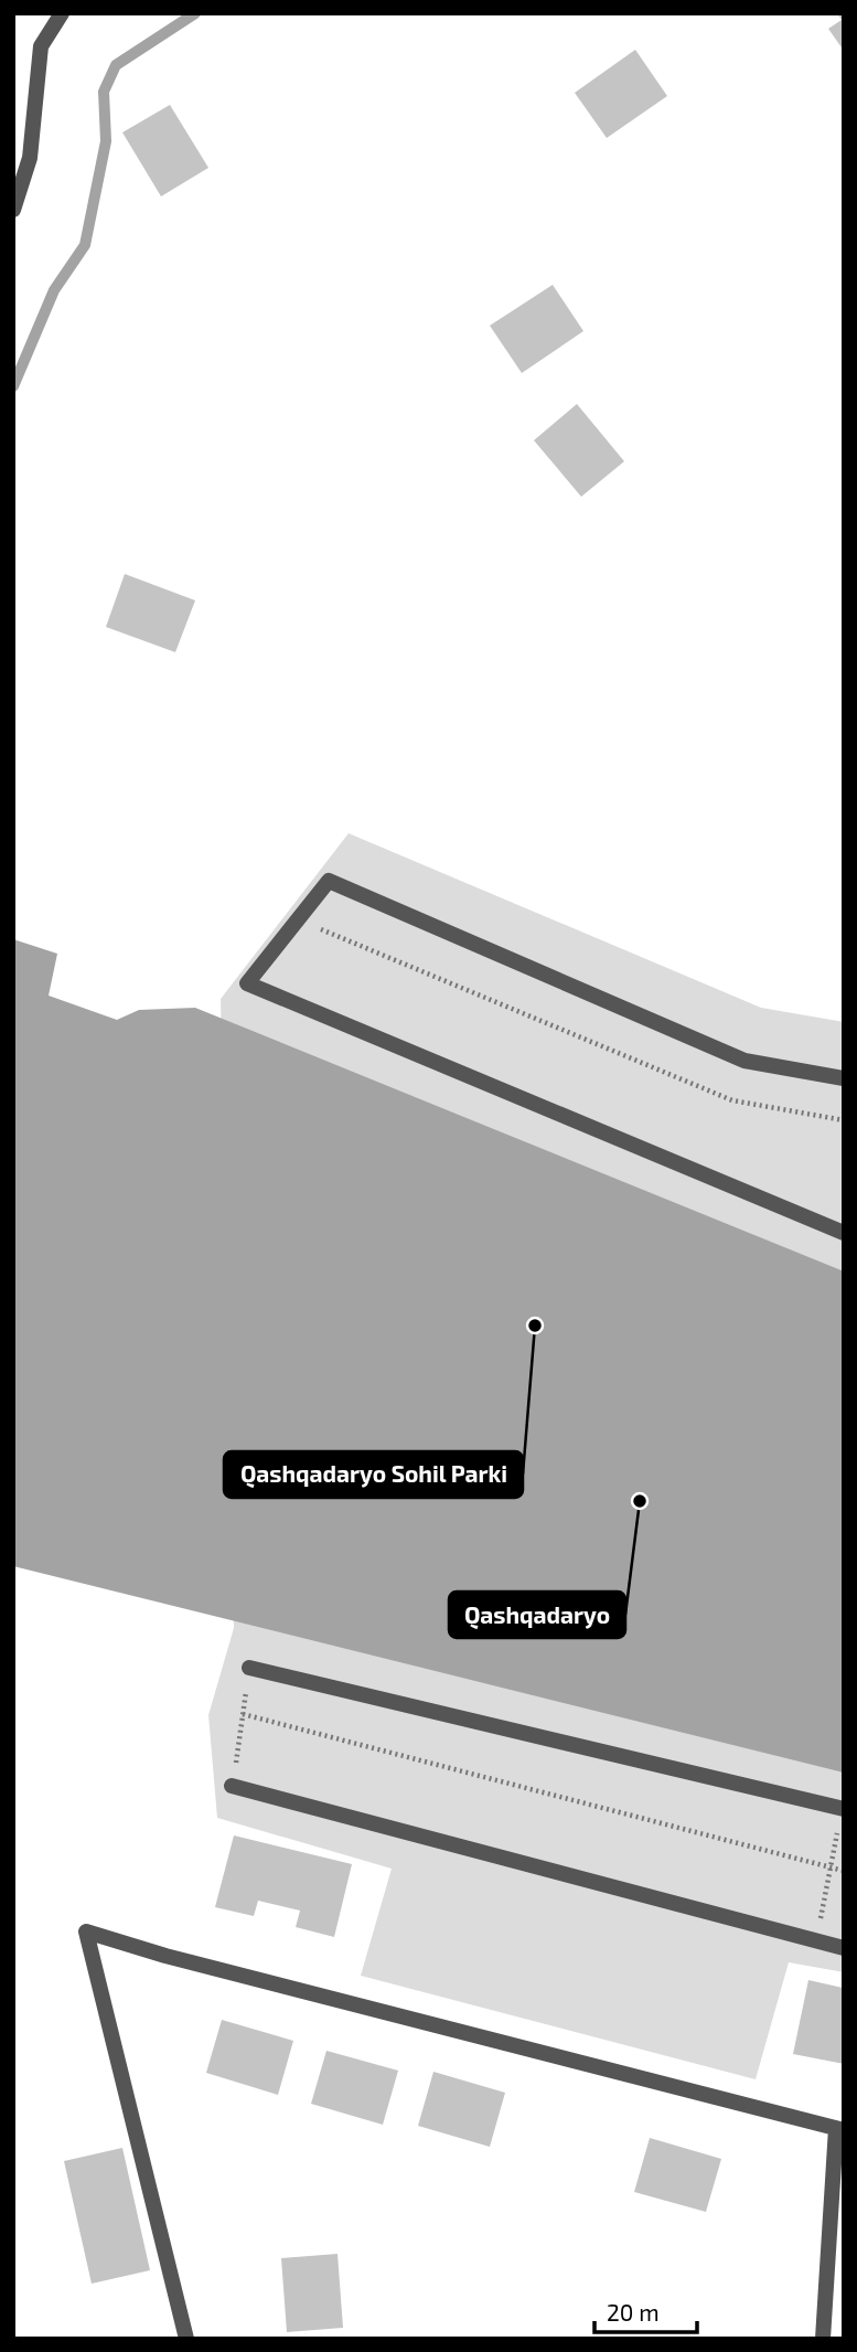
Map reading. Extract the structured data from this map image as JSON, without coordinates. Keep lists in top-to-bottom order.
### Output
{
  "places": ["Qashqadaryo Sohil Parki", "Qashqadaryo"],
  "scale_bar": "20 m"
}
